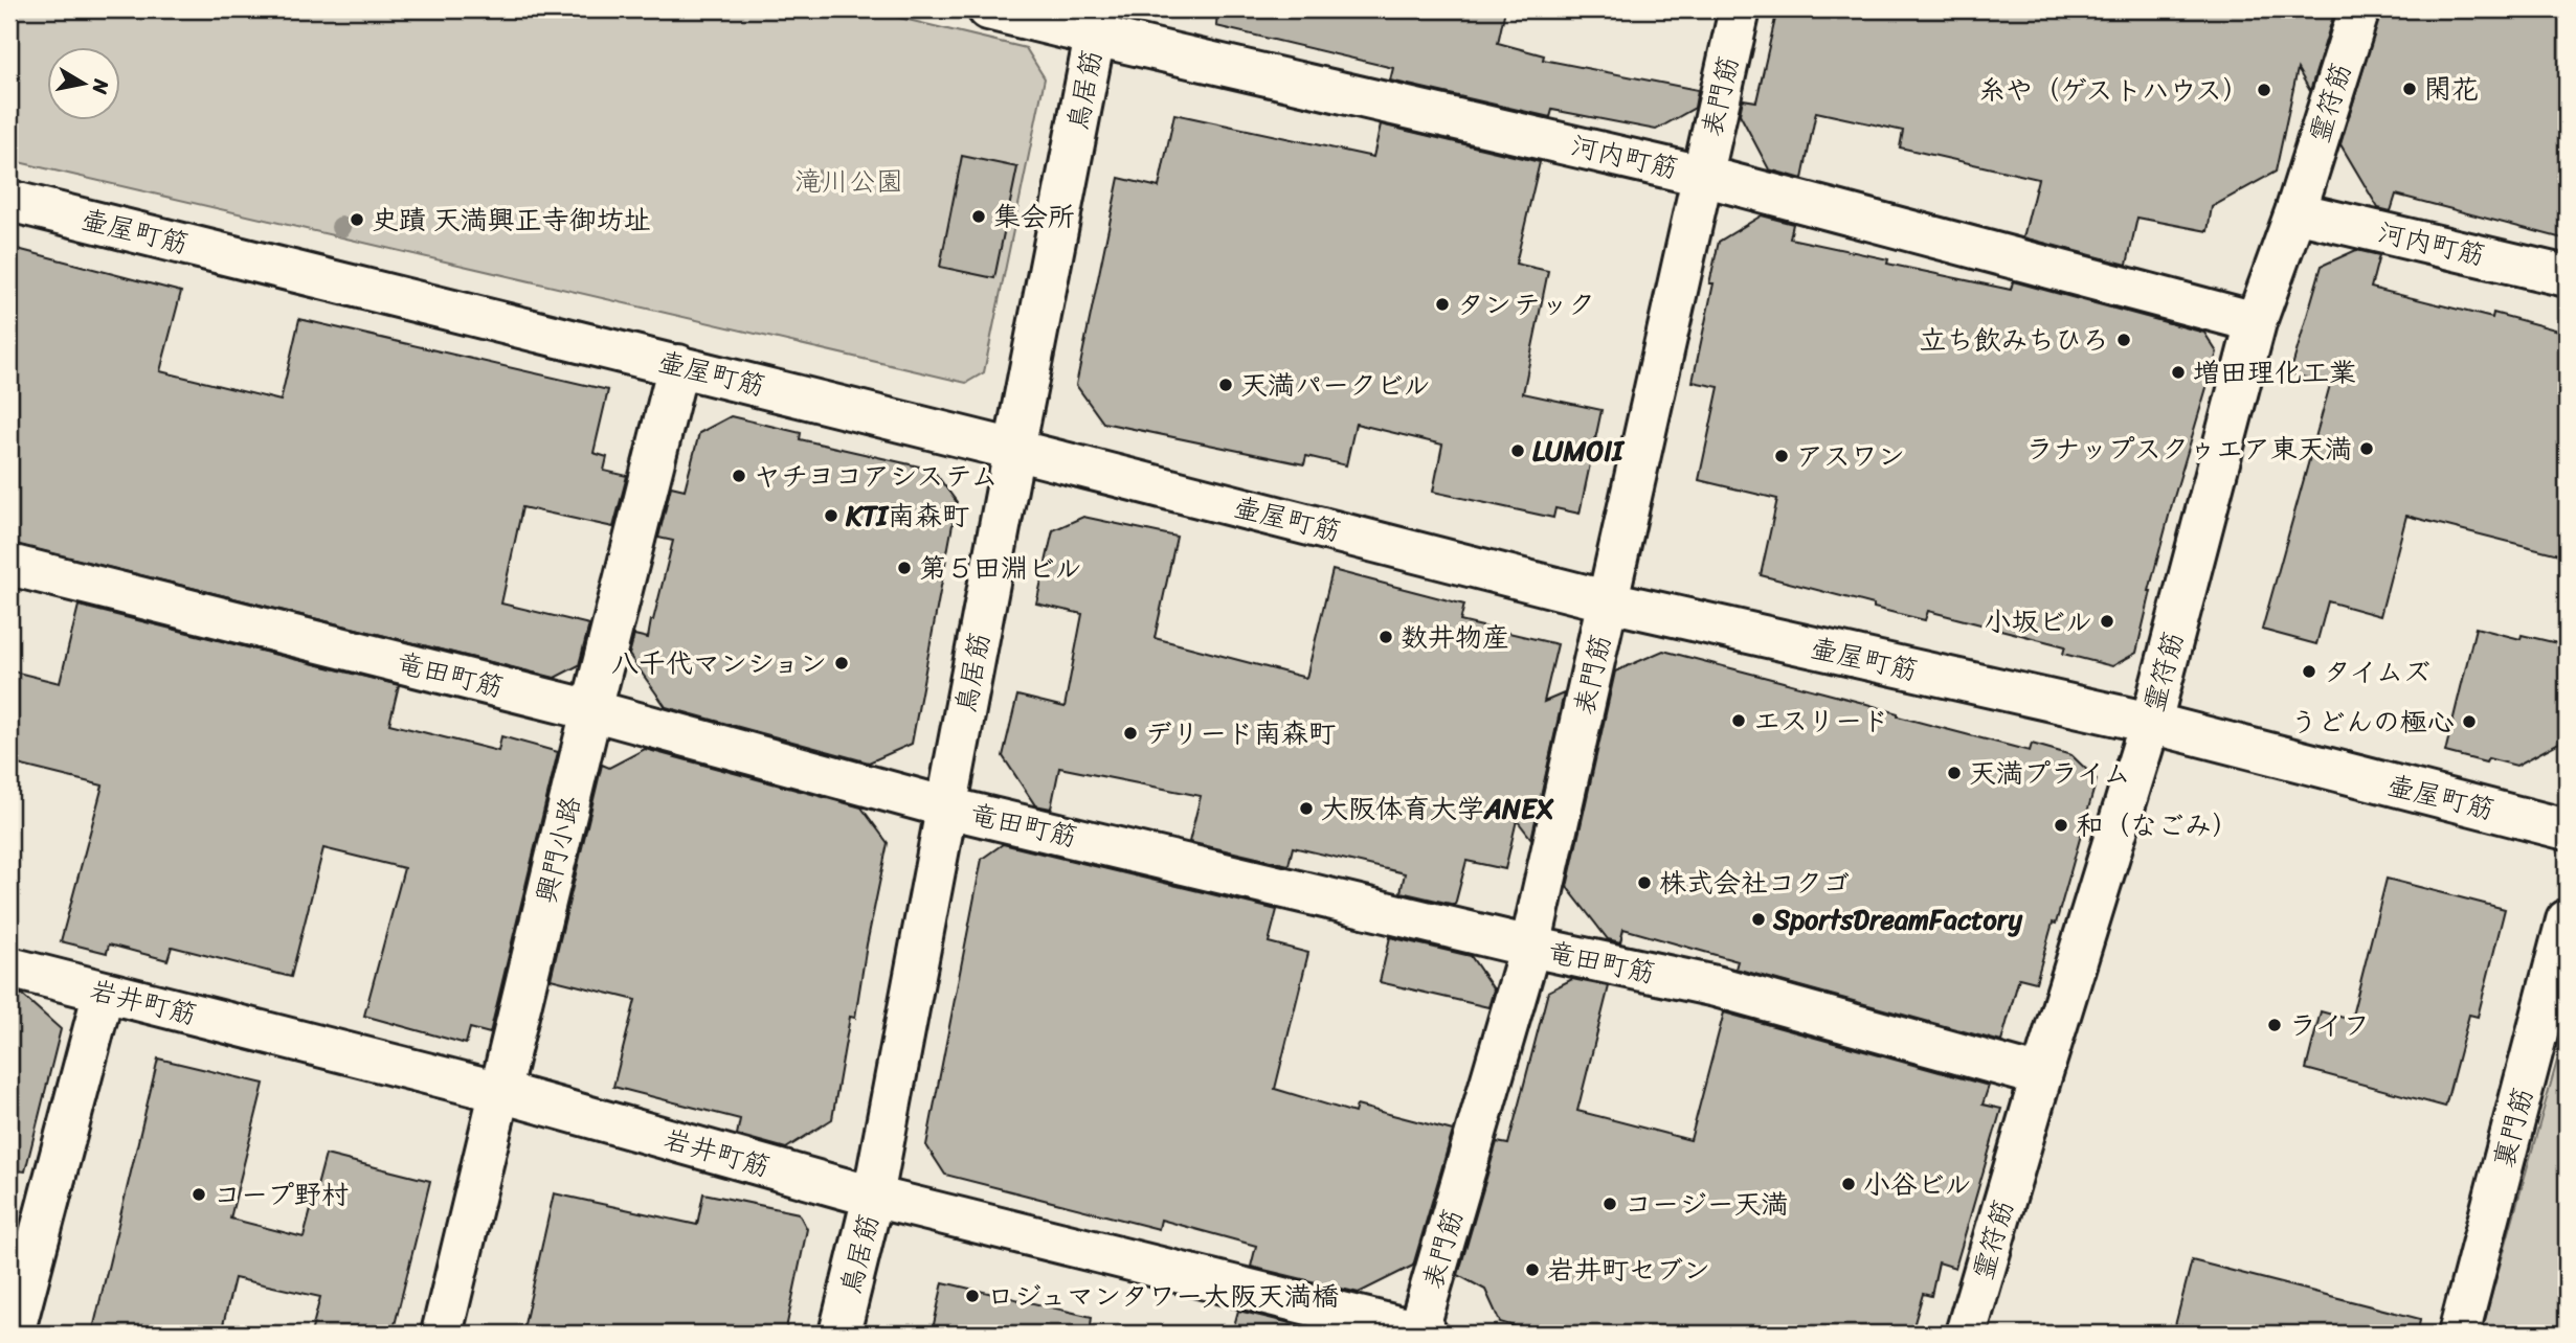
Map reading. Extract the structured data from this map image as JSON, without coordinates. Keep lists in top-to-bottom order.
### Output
{
  "streets": {
    "street": [
      "鳥居筋",
      "表門筋",
      "霊符筋",
      "河内町筋",
      "壷屋町筋",
      "竜田町筋",
      "興門小路",
      "岩井町筋",
      "裏門筋"
    ]
  },
  "crossings": [
    ["鳥居筋", "河内町筋"],
    ["鳥居筋", "壷屋町筋"],
    ["鳥居筋", "竜田町筋"],
    ["鳥居筋", "岩井町筋"],
    ["表門筋", "河内町筋"],
    ["表門筋", "壷屋町筋"],
    ["表門筋", "竜田町筋"],
    ["表門筋", "岩井町筋"],
    ["霊符筋", "河内町筋"],
    ["霊符筋", "壷屋町筋"],
    ["霊符筋", "竜田町筋"],
    ["壷屋町筋", "興門小路"],
    ["竜田町筋", "興門小路"],
    ["興門小路", "岩井町筋"]
  ],
  "parks": ["滝川公園"],
  "places": [
    "閑花",
    "糸や（ゲストハウス）",
    "集会所",
    "史蹟 天満興正寺御坊址",
    "タンテック",
    "立ち飲みちひろ",
    "増田理化工業",
    "天満パークビル",
    "ラナップスクゥエア東天満",
    "LUMOII",
    "アスワン",
    "ヤチヨコアシステム",
    "KTI南森町",
    "第５田淵ビル",
    "小坂ビル",
    "数井物産",
    "八千代マンション",
    "タイムズ",
    "エスリード",
    "うどんの極心",
    "デリード南森町",
    "天満プライム",
    "大阪体育大学ANEX",
    "和（なごみ）",
    "株式会社コクゴ",
    "SportsDreamFactory",
    "ライフ",
    "小谷ビル",
    "コープ野村",
    "コージー天満",
    "岩井町セブン",
    "ロジュマンタワー大阪天満橋"
  ],
  "north": "right"
}
